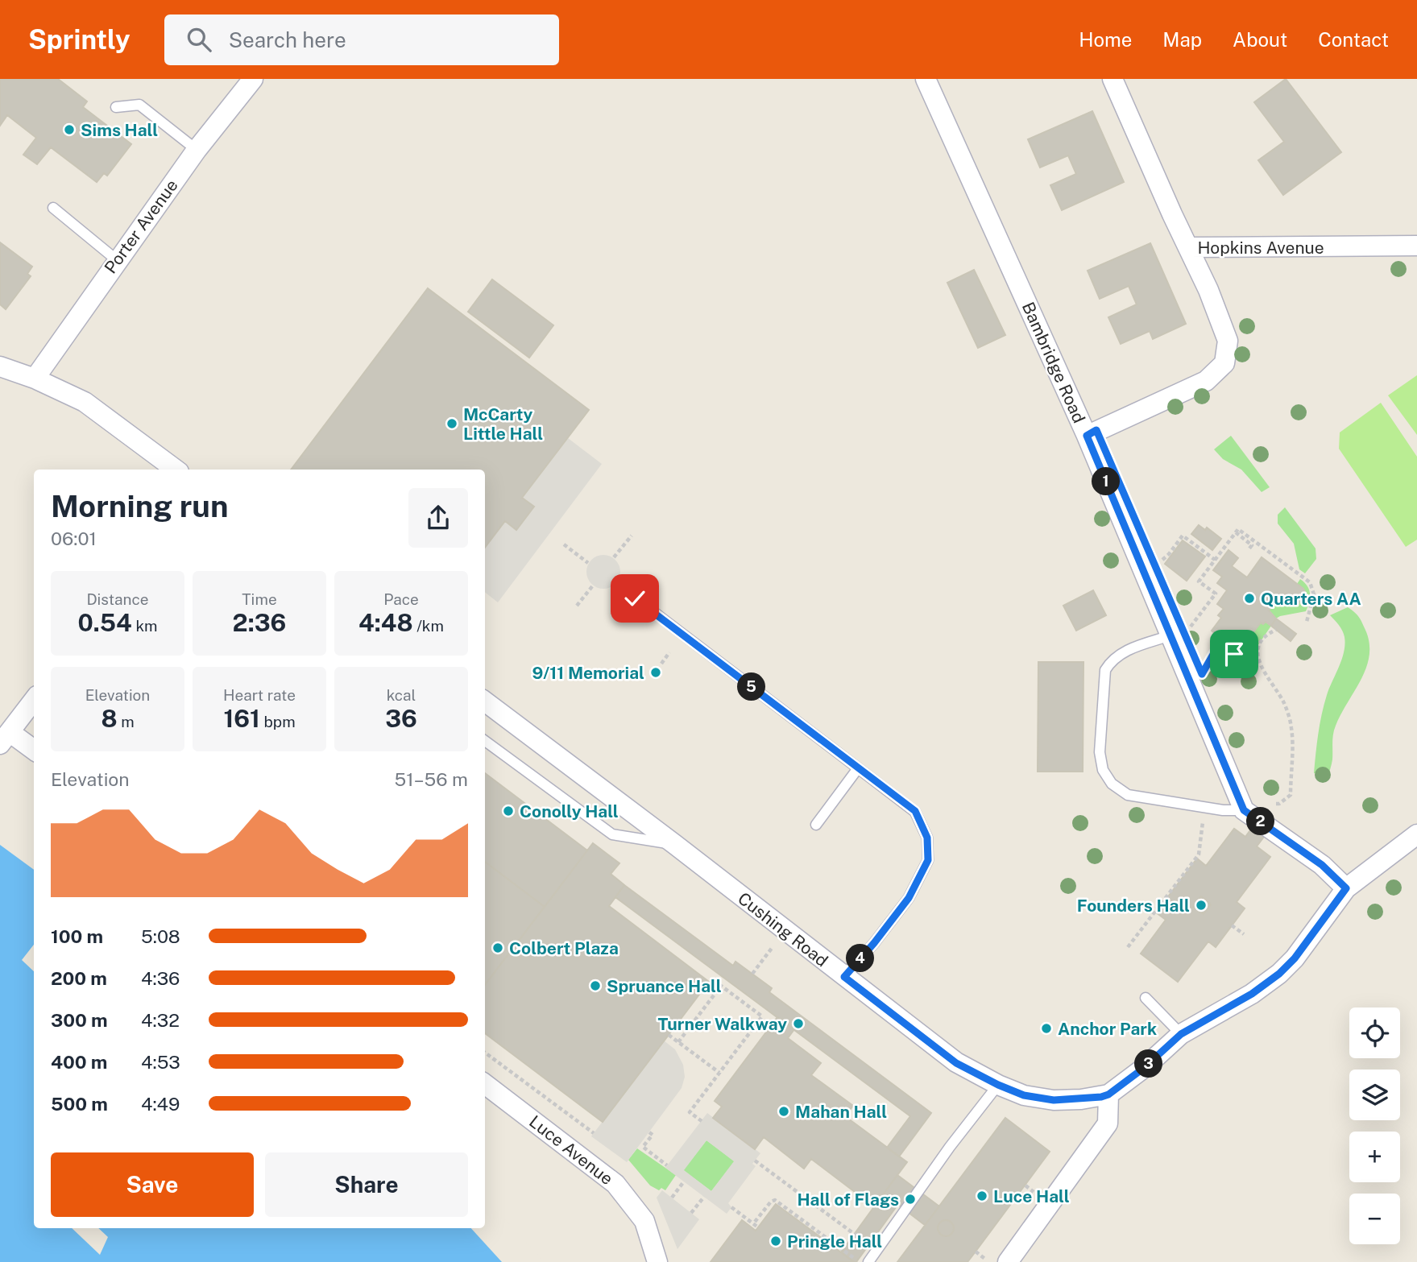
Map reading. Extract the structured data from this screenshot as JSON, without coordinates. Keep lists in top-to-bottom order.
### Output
{
  "streets": {
    "street": [
      "Porter Avenue",
      "Hopkins Avenue",
      "Bambridge Road",
      "Cushing Road",
      "Luce Avenue"
    ]
  },
  "places": [
    "Sims Hall",
    "McCarty Little Hall",
    "Quarters AA",
    "9/11 Memorial",
    "Conolly Hall",
    "Founders Hall",
    "Colbert Plaza",
    "Spruance Hall",
    "Turner Walkway",
    "Anchor Park",
    "Mahan Hall",
    "Luce Hall",
    "Hall of Flags",
    "Pringle Hall"
  ],
  "page": {
    "header": "Sprintly",
    "search": "Search here",
    "nav": [
      "Home",
      "Map",
      "About",
      "Contact"
    ],
    "pins": [
      "1",
      "5",
      "2",
      "4",
      "3"
    ],
    "heading": ["Morning run", "06:01"],
    "stats": [
      ["Distance", "0.54 km"],
      ["Time", "2:36"],
      ["Pace", "4:48 /km"],
      ["Elevation", "8 m"],
      ["Heart rate", "161 bpm"],
      ["kcal", "36"]
    ],
    "chart": ["Elevation", "51–56 m"],
    "list": [
      {
        "name": "100 m",
        "note": "5:08"
      },
      {
        "name": "200 m",
        "note": "4:36"
      },
      {
        "name": "300 m",
        "note": "4:32"
      },
      {
        "name": "400 m",
        "note": "4:53"
      },
      {
        "name": "500 m",
        "note": "4:49"
      }
    ],
    "map_buttons": ["+", "−"],
    "buttons": ["Save", "Share"]
  }
}
